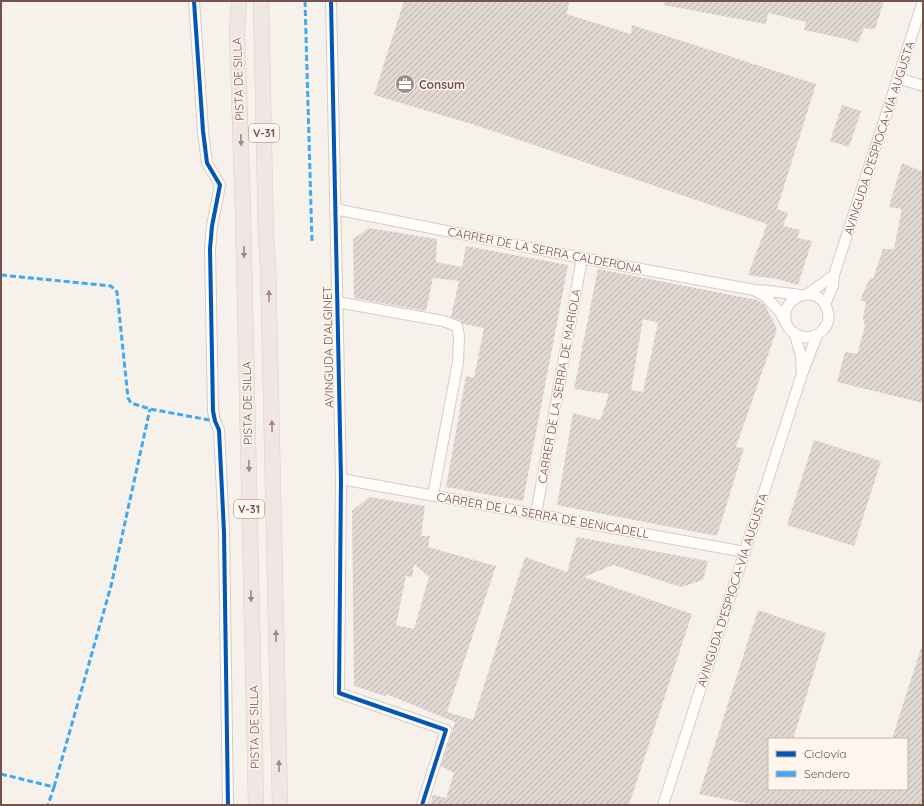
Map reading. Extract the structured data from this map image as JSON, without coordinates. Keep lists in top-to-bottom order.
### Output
{
  "streets": {
    "highway": ["PISTA DE SILLA", "V-31"],
    "street": [
      "AVINGUDA D'ESPIOCA-VÍA AUGUSTA",
      "CARRER DE LA SERRA CALDERONA",
      "AVINGUDA D'ALGINET",
      "CARRER DE LA SERRA DE MARIOLA",
      "CARRER DE LA SERRA DE BENICADELL"
    ]
  },
  "crossings": [
    ["AVINGUDA D'ESPIOCA-VÍA AUGUSTA", "CARRER DE LA SERRA CALDERONA"],
    ["AVINGUDA D'ESPIOCA-VÍA AUGUSTA", "CARRER DE LA SERRA DE BENICADELL"],
    ["CARRER DE LA SERRA CALDERONA", "AVINGUDA D'ALGINET"],
    ["CARRER DE LA SERRA CALDERONA", "CARRER DE LA SERRA DE MARIOLA"],
    ["AVINGUDA D'ALGINET", "CARRER DE LA SERRA DE BENICADELL"],
    ["CARRER DE LA SERRA DE MARIOLA", "CARRER DE LA SERRA DE BENICADELL"]
  ],
  "places": {
    "office": ["Consum"]
  },
  "legend": ["Ciclovía", "Sendero"]
}
